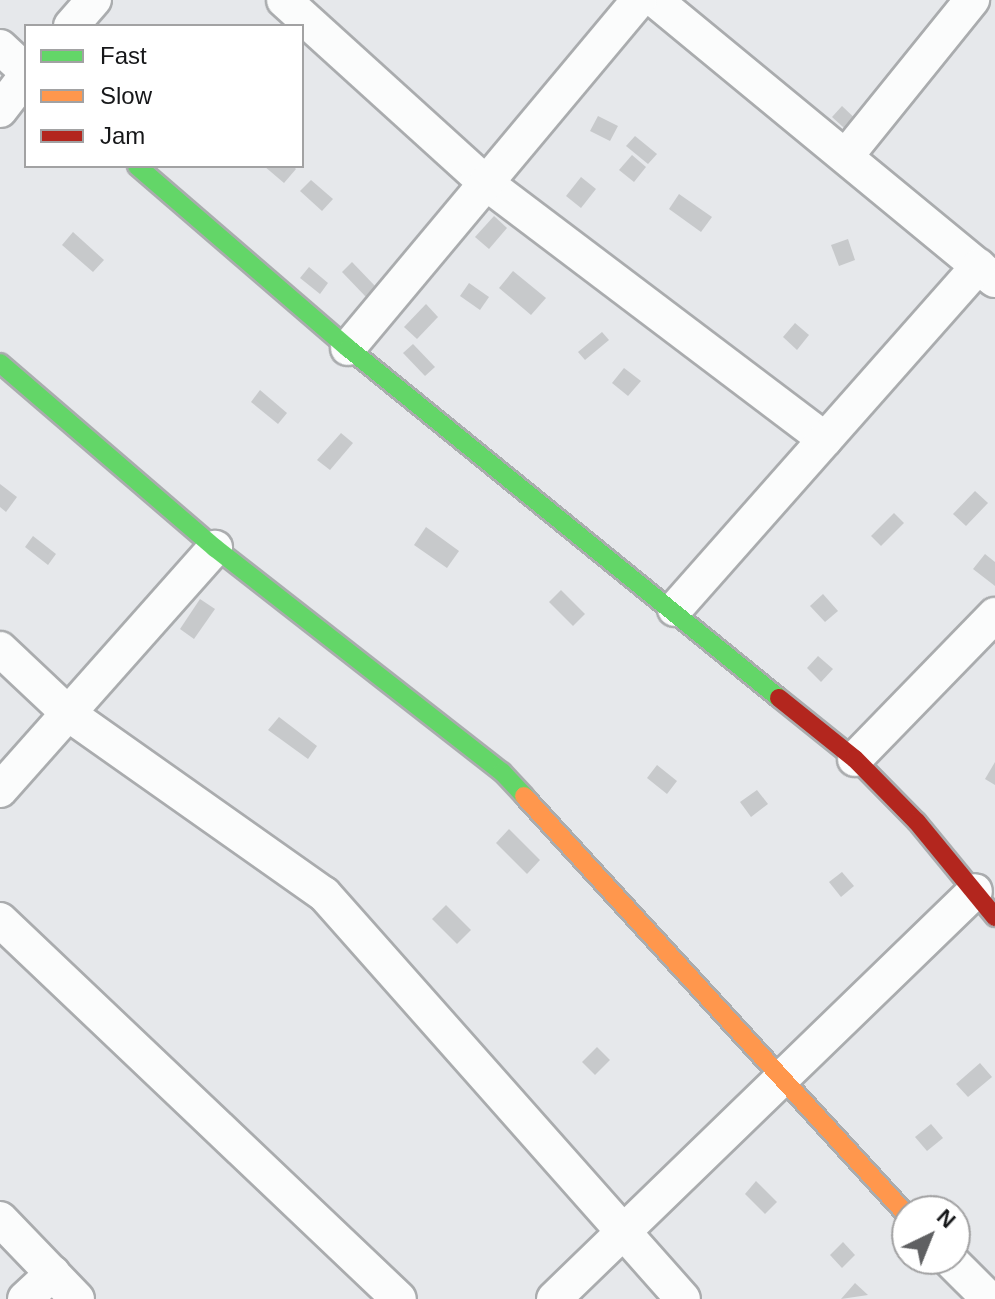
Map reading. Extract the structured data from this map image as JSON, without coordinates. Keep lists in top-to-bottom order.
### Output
{
  "legend": ["Fast", "Slow", "Jam"],
  "north": "top right"
}
